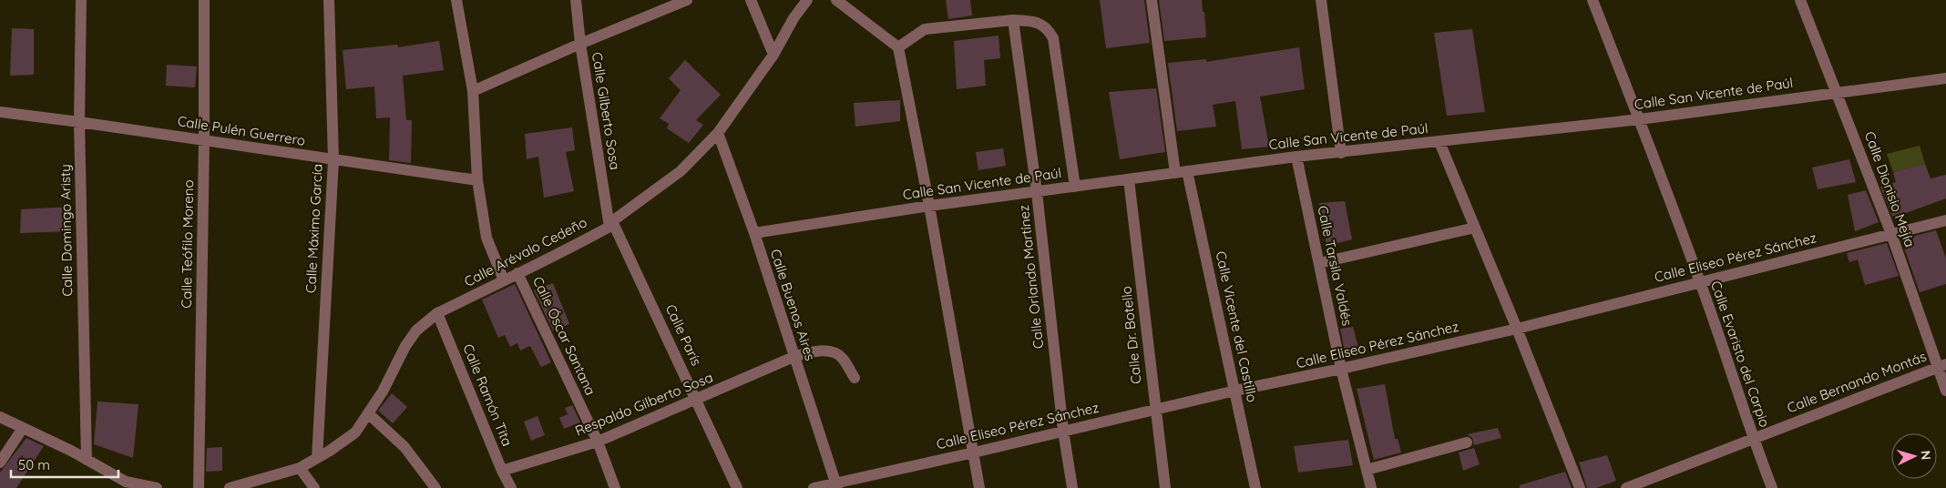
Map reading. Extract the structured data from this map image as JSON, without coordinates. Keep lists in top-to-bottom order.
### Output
{
  "streets": {
    "street": [
      "Calle San Vicente de Paúl",
      "Calle Gilberto Sosa",
      "Calle Pulén Guerrero",
      "Calle Dionisio Mejía",
      "Calle Máximo García",
      "Calle Domingo Aristy",
      "Calle Teófilo Moreno",
      "Calle Arévalo Cedeño",
      "Calle Eliseo Pérez Sánchez",
      "Calle Tarsila Valdés",
      "Calle Orlando Martínez",
      "Calle Buenos Aires",
      "Calle Vicente del Castillo",
      "Calle París",
      "Calle Dr. Botello",
      "Calle Óscar Santana",
      "Calle Evaristo del Carpio",
      "Calle Bernando Montás",
      "Calle Ramón Tita",
      "Respaldo Gilberto Sosa"
    ]
  },
  "crossings": [
    ["Calle San Vicente de Paúl", "Calle Dionisio Mejía"],
    ["Calle San Vicente de Paúl", "Calle Tarsila Valdés"],
    ["Calle San Vicente de Paúl", "Calle Orlando Martínez"],
    ["Calle San Vicente de Paúl", "Calle Buenos Aires"],
    ["Calle San Vicente de Paúl", "Calle Vicente del Castillo"],
    ["Calle San Vicente de Paúl", "Calle Dr. Botello"],
    ["Calle San Vicente de Paúl", "Calle Evaristo del Carpio"],
    ["Calle Gilberto Sosa", "Calle Arévalo Cedeño"],
    ["Calle Gilberto Sosa", "Calle París"],
    ["Calle Pulén Guerrero", "Calle Máximo García"],
    ["Calle Pulén Guerrero", "Calle Domingo Aristy"],
    ["Calle Pulén Guerrero", "Calle Teófilo Moreno"],
    ["Calle Dionisio Mejía", "Calle Eliseo Pérez Sánchez"],
    ["Calle Dionisio Mejía", "Calle Bernando Montás"],
    ["Calle Máximo García", "Calle Arévalo Cedeño"],
    ["Calle Arévalo Cedeño", "Calle Buenos Aires"],
    ["Calle Arévalo Cedeño", "Calle París"],
    ["Calle Arévalo Cedeño", "Calle Óscar Santana"],
    ["Calle Arévalo Cedeño", "Calle Ramón Tita"],
    ["Calle Eliseo Pérez Sánchez", "Calle Tarsila Valdés"],
    ["Calle Eliseo Pérez Sánchez", "Calle Orlando Martínez"],
    ["Calle Eliseo Pérez Sánchez", "Calle Buenos Aires"],
    ["Calle Eliseo Pérez Sánchez", "Calle Vicente del Castillo"],
    ["Calle Eliseo Pérez Sánchez", "Calle Dr. Botello"],
    ["Calle Eliseo Pérez Sánchez", "Calle Evaristo del Carpio"],
    ["Calle Buenos Aires", "Respaldo Gilberto Sosa"],
    ["Calle París", "Respaldo Gilberto Sosa"],
    ["Calle Óscar Santana", "Respaldo Gilberto Sosa"],
    ["Calle Evaristo del Carpio", "Calle Bernando Montás"],
    ["Calle Ramón Tita", "Respaldo Gilberto Sosa"]
  ],
  "scale_bar": "50 m",
  "north": "right"
}
